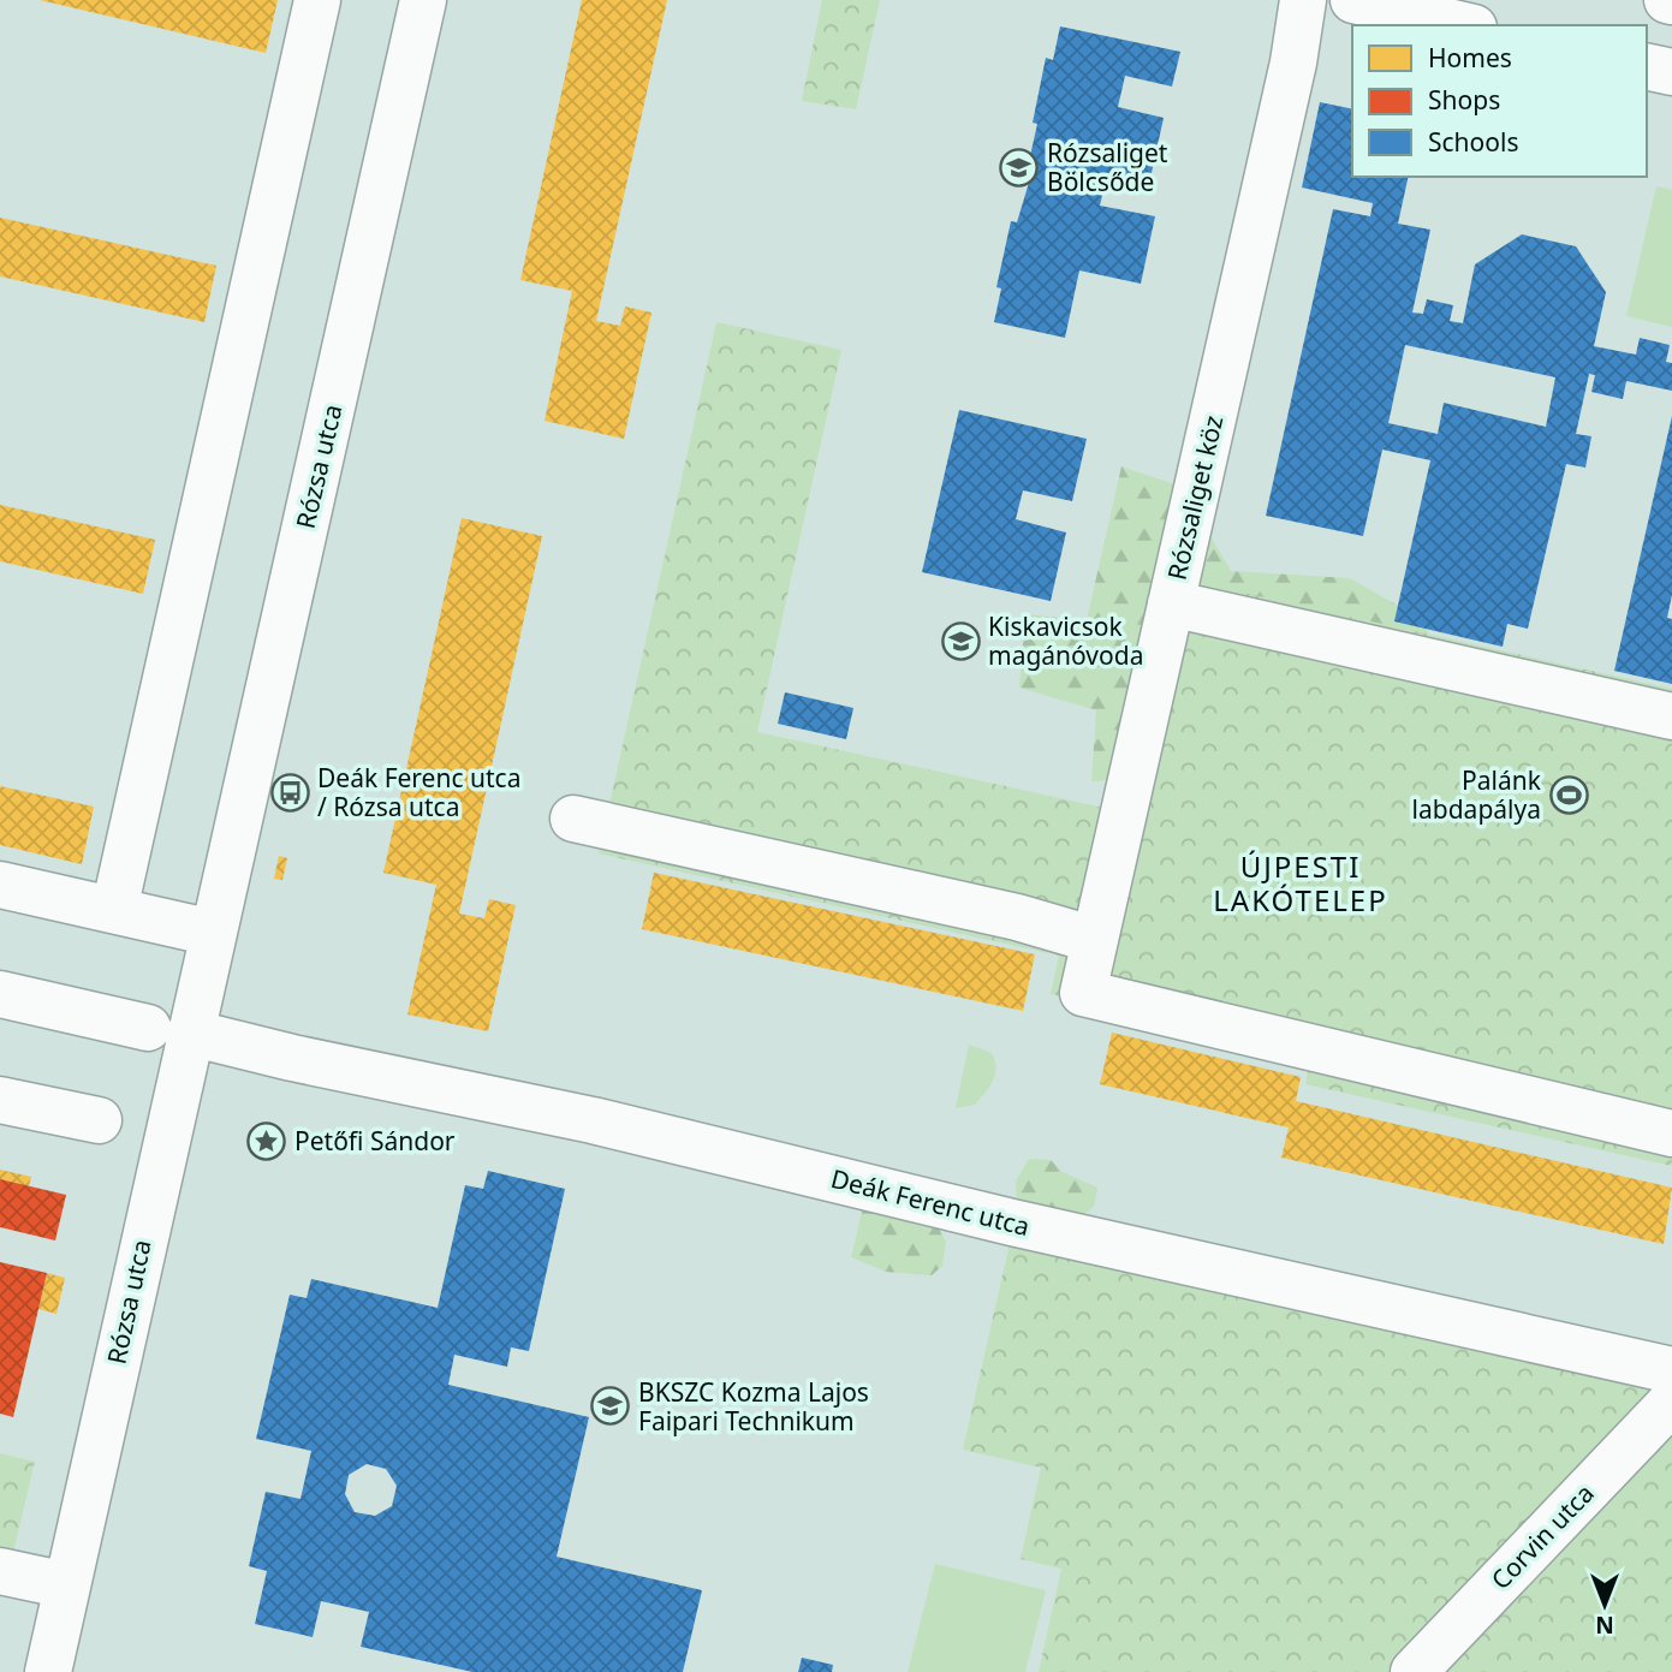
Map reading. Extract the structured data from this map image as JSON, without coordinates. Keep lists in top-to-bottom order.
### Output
{
  "streets": {
    "street": [
      "Rózsa utca",
      "Rózsaliget köz",
      "Deák Ferenc utca",
      "Corvin utca"
    ]
  },
  "crossings": [
    ["Rózsa utca", "Deák Ferenc utca"]
  ],
  "districts": ["ÚJPESTI LAKÓTELEP"],
  "places": {
    "school or university": ["Rózsaliget Bölcsőde", "Kiskavicsok magánóvoda", "BKSZC Kozma Lajos Faipari Technikum"],
    "bus stop": ["Deák Ferenc utca / Rózsa utca"],
    "sports": ["Palánk labdapálya"],
    "place": ["Petőfi Sándor"]
  },
  "legend": ["Homes", "Shops", "Schools"],
  "north": "bottom"
}
